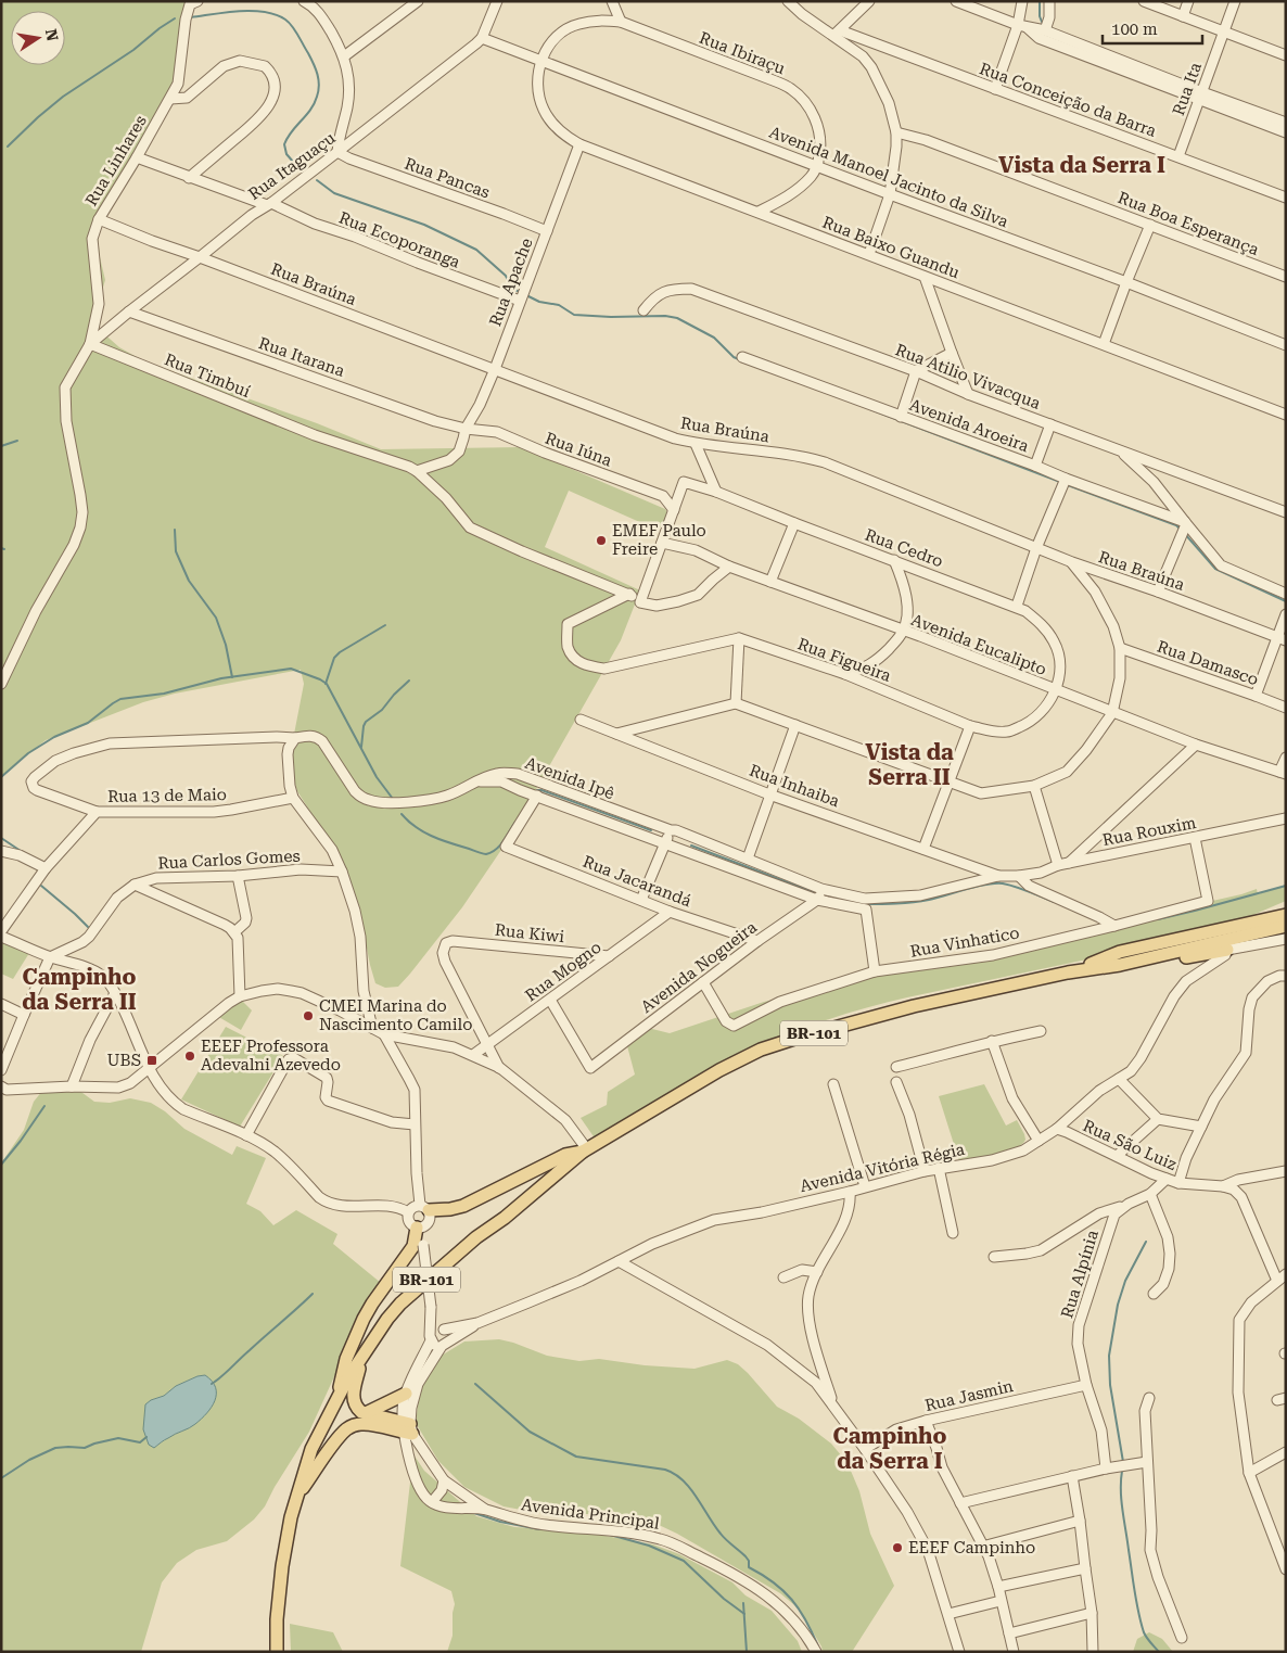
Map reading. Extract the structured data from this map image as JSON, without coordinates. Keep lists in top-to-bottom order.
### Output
{
  "streets": {
    "main road": ["BR-101"],
    "street": [
      "Rua Ibiraçu",
      "Rua Ita",
      "Rua Conceição da Barra",
      "Rua Linhares",
      "Rua Itaguaçu",
      "Avenida Manoel Jacinto da Silva",
      "Rua Pancas",
      "Rua Boa Esperança",
      "Rua Ecoporanga",
      "Rua Baixo Guandu",
      "Rua Apache",
      "Rua Braúna",
      "Rua Itarana",
      "Rua Timbuí",
      "Rua Atilio Vivacqua",
      "Avenida Aroeira",
      "Rua Iúna",
      "Rua Cedro",
      "Avenida Eucalipto",
      "Rua Figueira",
      "Rua Damasco",
      "Avenida Ipê",
      "Rua Inhaiba",
      "Rua 13 de Maio",
      "Rua Rouxim",
      "Rua Carlos Gomes",
      "Rua Jacarandá",
      "Rua Kiwi",
      "Rua Vinhatico",
      "Avenida Nogueira",
      "Rua Mogno",
      "Rua São Luiz",
      "Avenida Vitória Régia",
      "Rua Alpínia",
      "Rua Jasmin",
      "Avenida Principal"
    ]
  },
  "crossings": [
    ["Rua Ibiraçu", "Avenida Manoel Jacinto da Silva"],
    ["Rua Ibiraçu", "Rua Baixo Guandu"],
    ["Rua Ita", "Rua Conceição da Barra"],
    ["Rua Linhares", "Rua Itaguaçu"],
    ["Rua Linhares", "Rua Ecoporanga"],
    ["Rua Linhares", "Rua Braúna"],
    ["Rua Linhares", "Rua Timbuí"],
    ["Rua Itaguaçu", "Avenida Manoel Jacinto da Silva"],
    ["Rua Itaguaçu", "Rua Pancas"],
    ["Rua Itaguaçu", "Rua Ecoporanga"],
    ["Rua Itaguaçu", "Rua Braúna"],
    ["Rua Itaguaçu", "Rua Itarana"],
    ["Rua Itaguaçu", "Rua Timbuí"],
    ["Avenida Manoel Jacinto da Silva", "Rua Baixo Guandu"],
    ["Rua Pancas", "Rua Apache"],
    ["Rua Ecoporanga", "Rua Apache"],
    ["Rua Baixo Guandu", "Rua Apache"],
    ["Rua Apache", "Rua Braúna"],
    ["Rua Apache", "Rua Itarana"],
    ["Rua Apache", "Rua Timbuí"],
    ["Rua Apache", "Rua Iúna"],
    ["Rua Itarana", "Rua Iúna"],
    ["Rua Iúna", "Rua Cedro"],
    ["Rua Cedro", "Avenida Eucalipto"],
    ["Rua Cedro", "Rua Figueira"],
    ["Avenida Eucalipto", "Rua Figueira"],
    ["Avenida Ipê", "Rua Inhaiba"],
    ["Avenida Ipê", "Rua Rouxim"],
    ["Avenida Ipê", "Rua Jacarandá"],
    ["Avenida Ipê", "Rua Vinhatico"],
    ["Avenida Ipê", "Avenida Nogueira"],
    ["Rua Rouxim", "Rua Vinhatico"],
    ["Rua Jacarandá", "Avenida Nogueira"],
    ["Rua Jacarandá", "Rua Mogno"],
    ["Rua Kiwi", "Rua Mogno"],
    ["Rua Vinhatico", "Avenida Nogueira"],
    ["Avenida Nogueira", "Rua Mogno"],
    ["Rua São Luiz", "Avenida Vitória Régia"],
    ["Rua São Luiz", "Rua Alpínia"],
    ["Rua Alpínia", "Rua Jasmin"]
  ],
  "districts": [
    "Vista da Serra I",
    "Vista da Serra II",
    "Campinho da Serra II",
    "Campinho da Serra I"
  ],
  "places": {
    "other": [
      "EMEF Paulo Freire",
      "CMEI Marina do Nascimento Camilo",
      "EEEF Professora Adevalni Azevedo",
      "EEEF Campinho"
    ],
    "transit": ["UBS"]
  },
  "scale_bar": "100 m",
  "north": "right"
}
